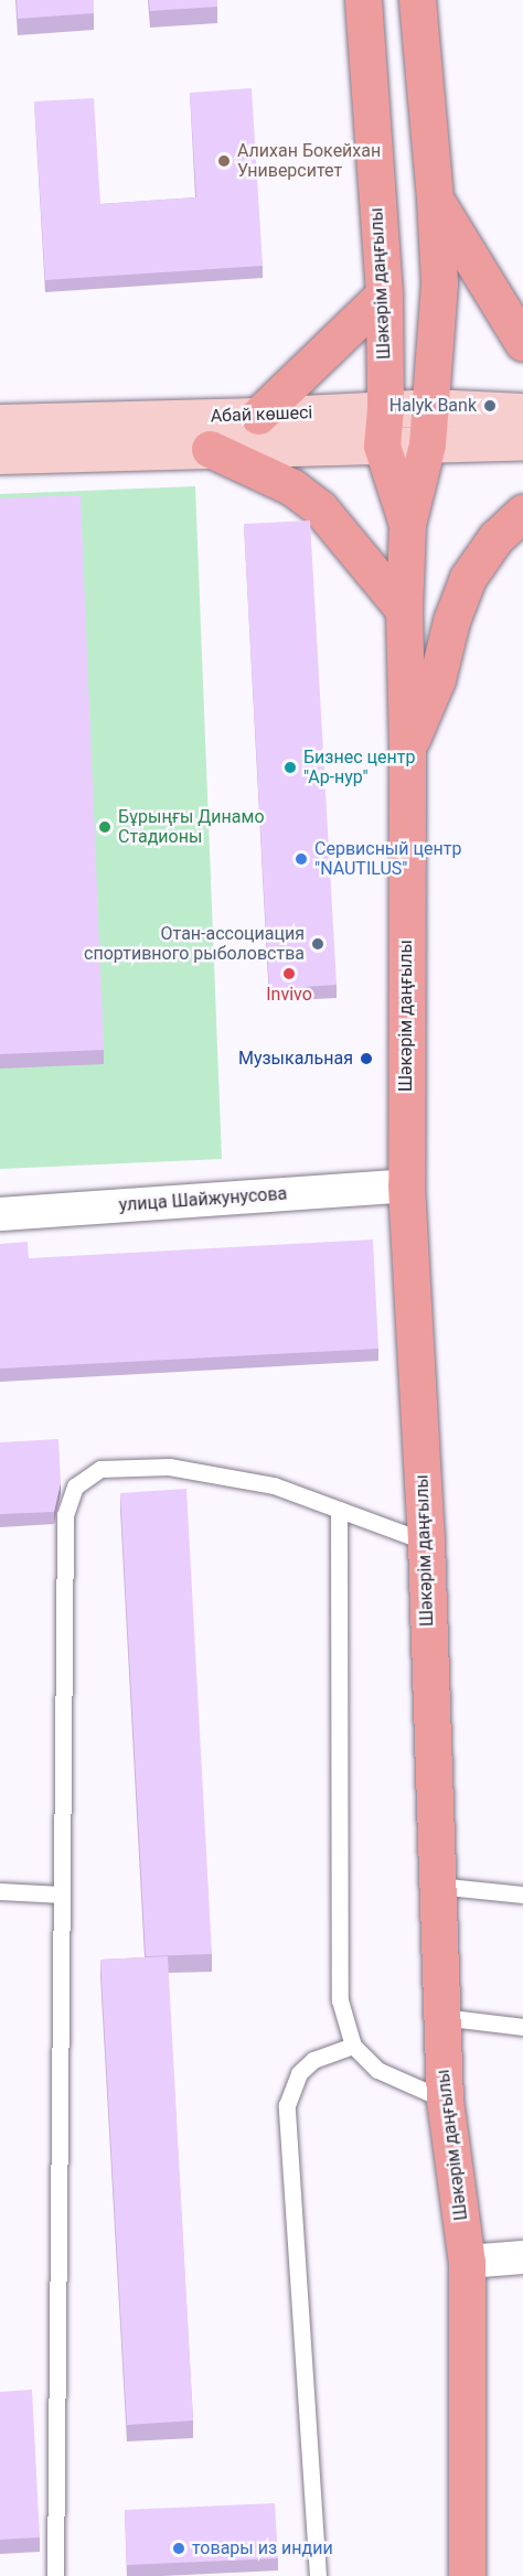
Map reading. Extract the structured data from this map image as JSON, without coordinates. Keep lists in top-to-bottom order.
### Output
{
  "streets": {
    "main road": ["Шәкәрім даңғылы", "Абай көшесі"],
    "street": ["улица Шайжунусова"]
  },
  "crossings": [
    ["Шәкәрім даңғылы", "Абай көшесі"],
    ["Шәкәрім даңғылы", "улица Шайжунусова"]
  ],
  "places": [
    "Алихан Бокейхан Университет",
    "Halyk Bank",
    "Бизнес центр \"Ар-нур\"",
    "Бұрыңғы Динамо Стадионы",
    "Сервисный центр \"NAUTILUS\"",
    "Отан-ассоциация спортивного рыболовства",
    "Invivo",
    "Музыкальная",
    "товары из индии"
  ]
}
